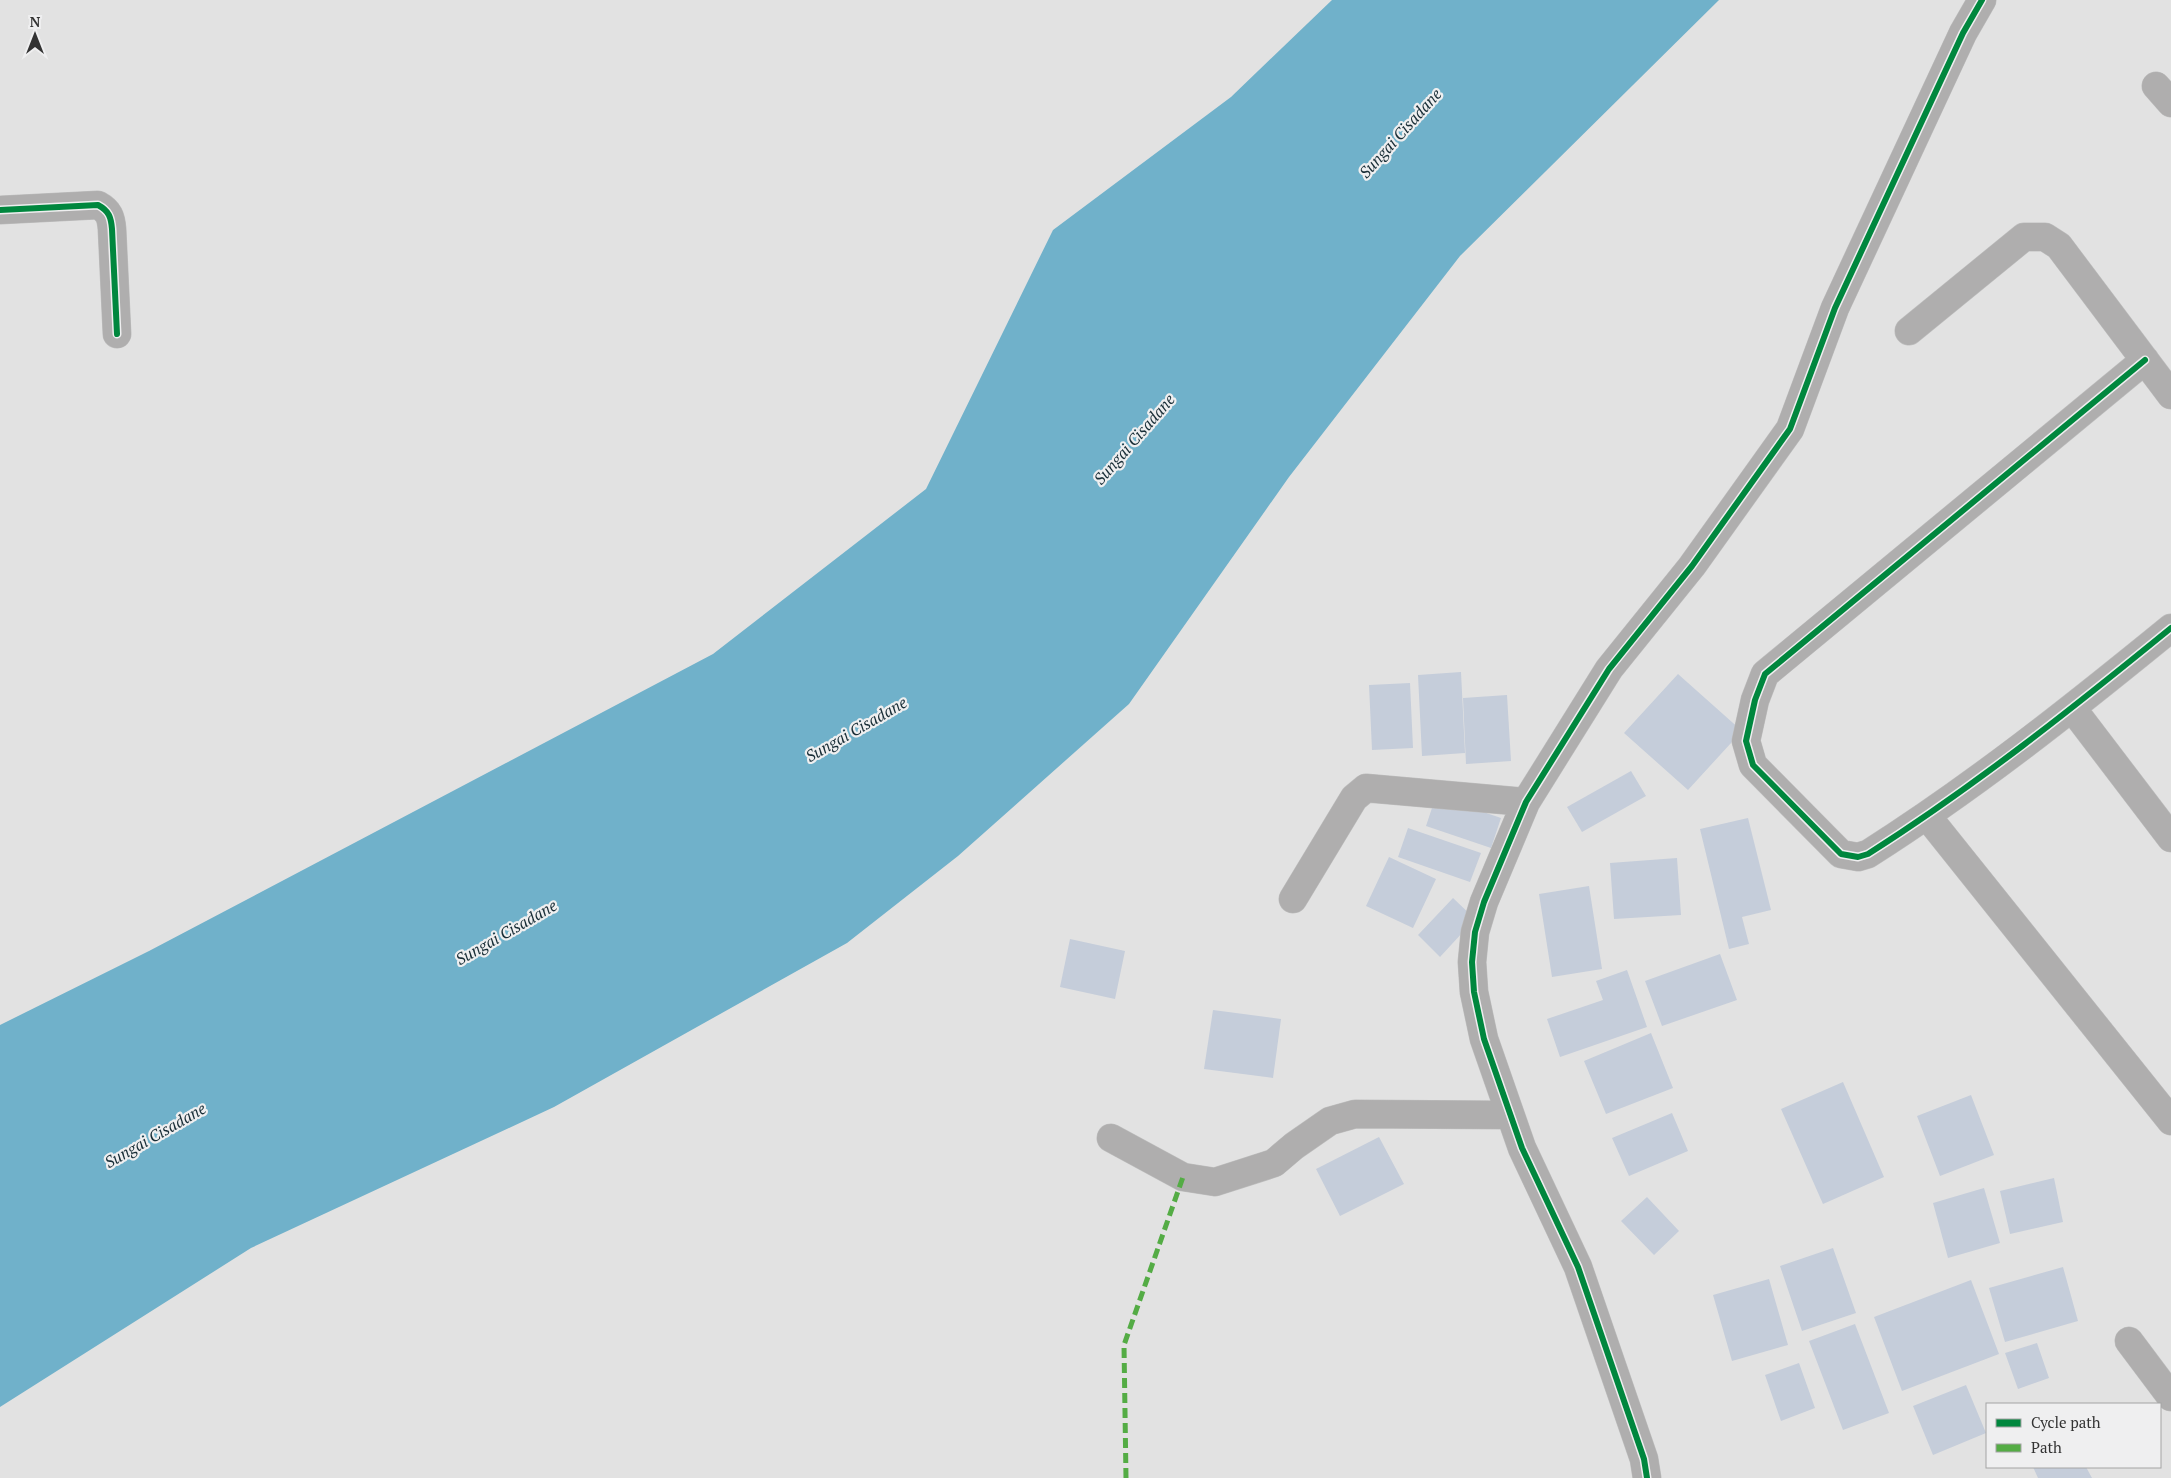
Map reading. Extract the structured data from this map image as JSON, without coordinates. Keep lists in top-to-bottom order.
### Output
{
  "water": ["Sungai Cisadane"],
  "legend": ["Cycle path", "Path"],
  "north": "top"
}
